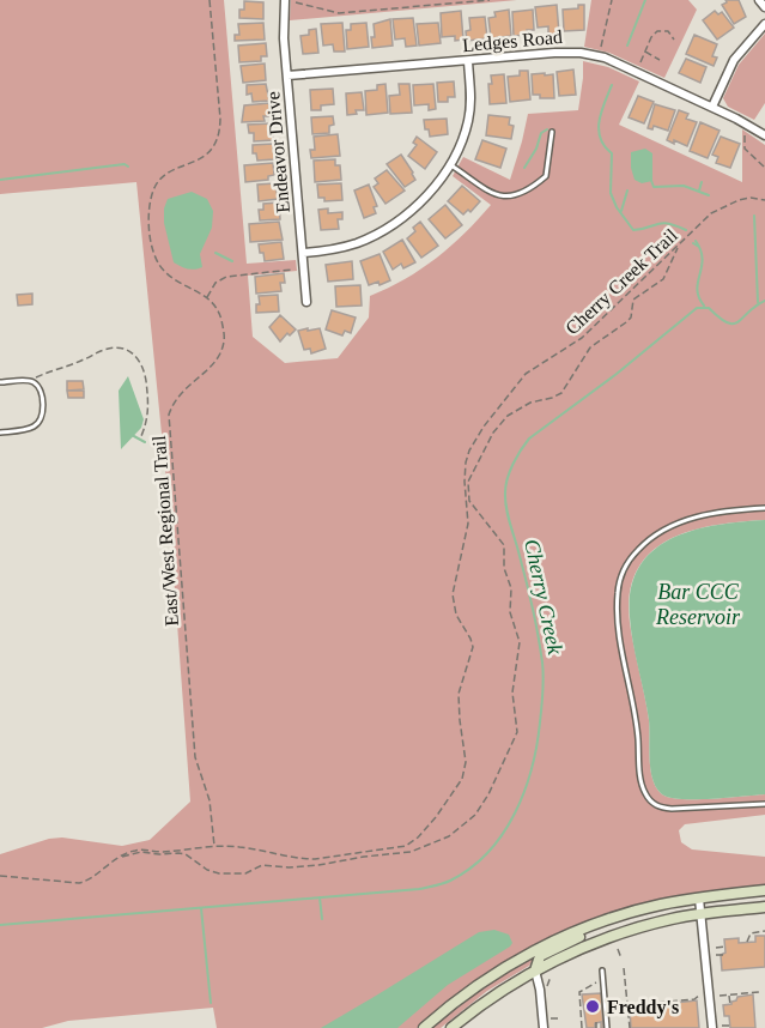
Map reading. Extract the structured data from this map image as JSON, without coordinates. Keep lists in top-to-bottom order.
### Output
{
  "streets": {
    "street": ["Ledges Road", "Endeavor Drive"],
    "path": ["Cherry Creek Trail", "East/West Regional Trail"]
  },
  "crossings": [
    ["Ledges Road", "Endeavor Drive"],
    ["Cherry Creek Trail", "East/West Regional Trail"]
  ],
  "water": ["Bar CCC Reservoir", "Cherry Creek"],
  "places": ["Freddy's"]
}
